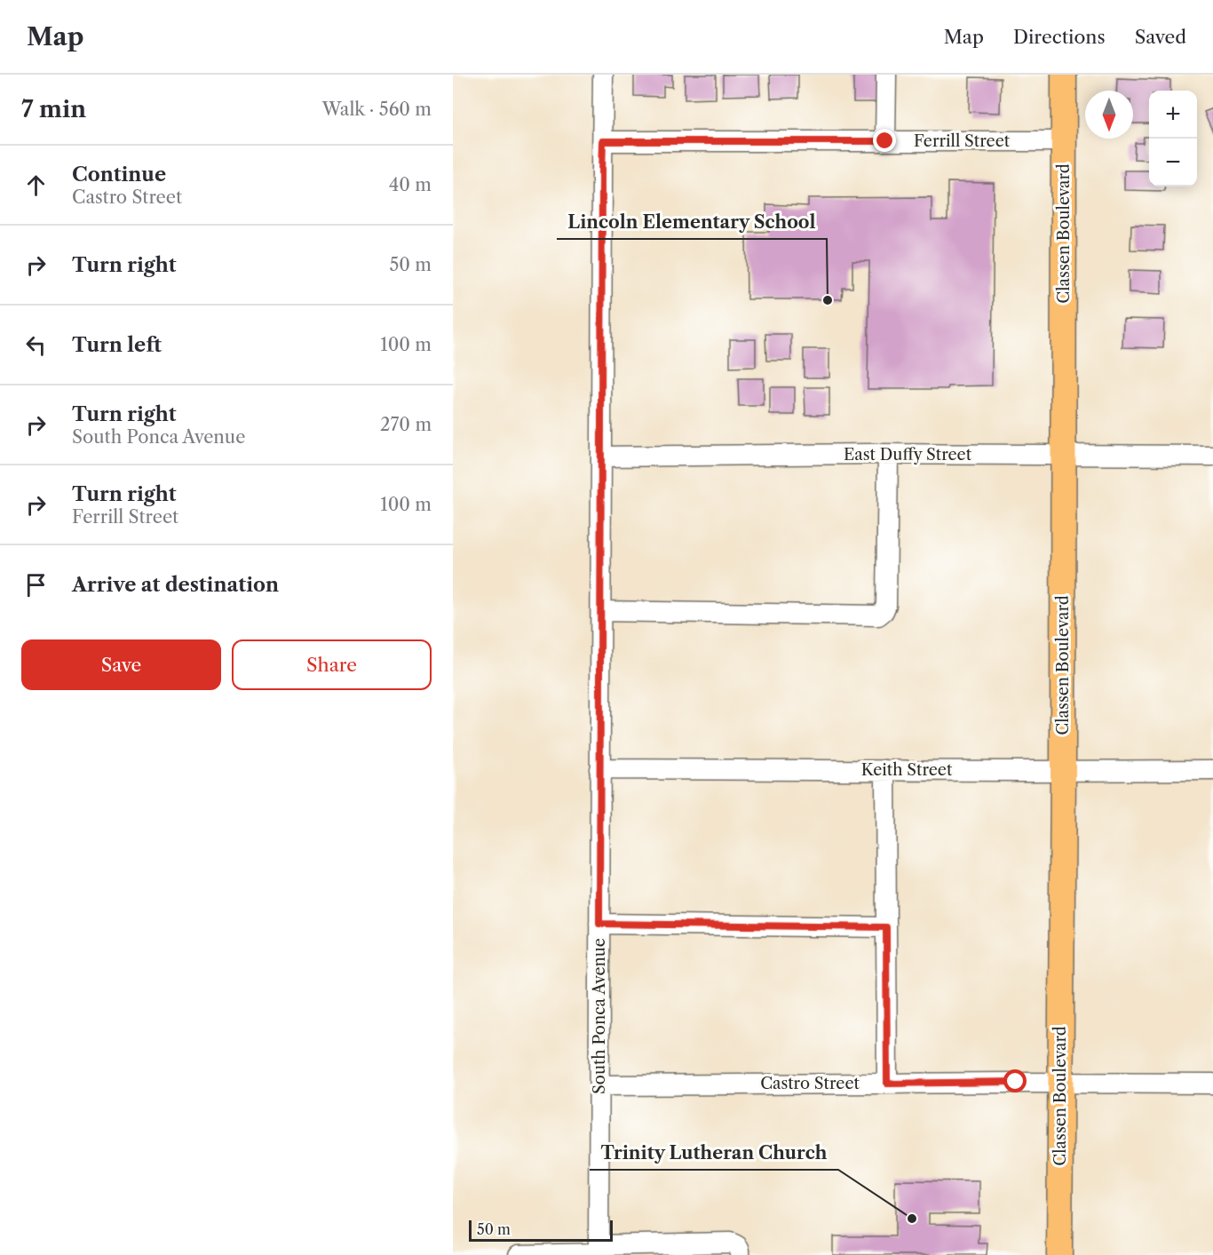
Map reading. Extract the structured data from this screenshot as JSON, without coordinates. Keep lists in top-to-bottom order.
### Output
{
  "streets": {
    "main road": ["Classen Boulevard"],
    "street": [
      "Ferrill Street",
      "East Duffy Street",
      "Keith Street",
      "South Ponca Avenue",
      "Castro Street"
    ]
  },
  "crossings": [
    ["Ferrill Street", "Classen Boulevard"],
    ["Ferrill Street", "South Ponca Avenue"],
    ["Classen Boulevard", "East Duffy Street"],
    ["Classen Boulevard", "Keith Street"],
    ["Classen Boulevard", "Castro Street"],
    ["East Duffy Street", "South Ponca Avenue"],
    ["Keith Street", "South Ponca Avenue"],
    ["South Ponca Avenue", "Castro Street"]
  ],
  "places": ["Lincoln Elementary School", "Trinity Lutheran Church"],
  "scale_bar": "50 m",
  "north": "bottom",
  "page": {
    "header": "Map",
    "nav": ["Map", "Directions", "Saved"],
    "heading": ["7 min", "Walk · 560 m"],
    "map_buttons": ["+", "−"],
    "list": [
      ["Continue", "Castro Street", "40 m"],
      ["Turn right", "50 m"],
      ["Turn left", "100 m"],
      ["Turn right", "South Ponca Avenue", "270 m"],
      ["Turn right", "Ferrill Street", "100 m"],
      "Arrive at destination"
    ],
    "buttons": ["Save", "Share"],
    "scale": "50 m"
  }
}
